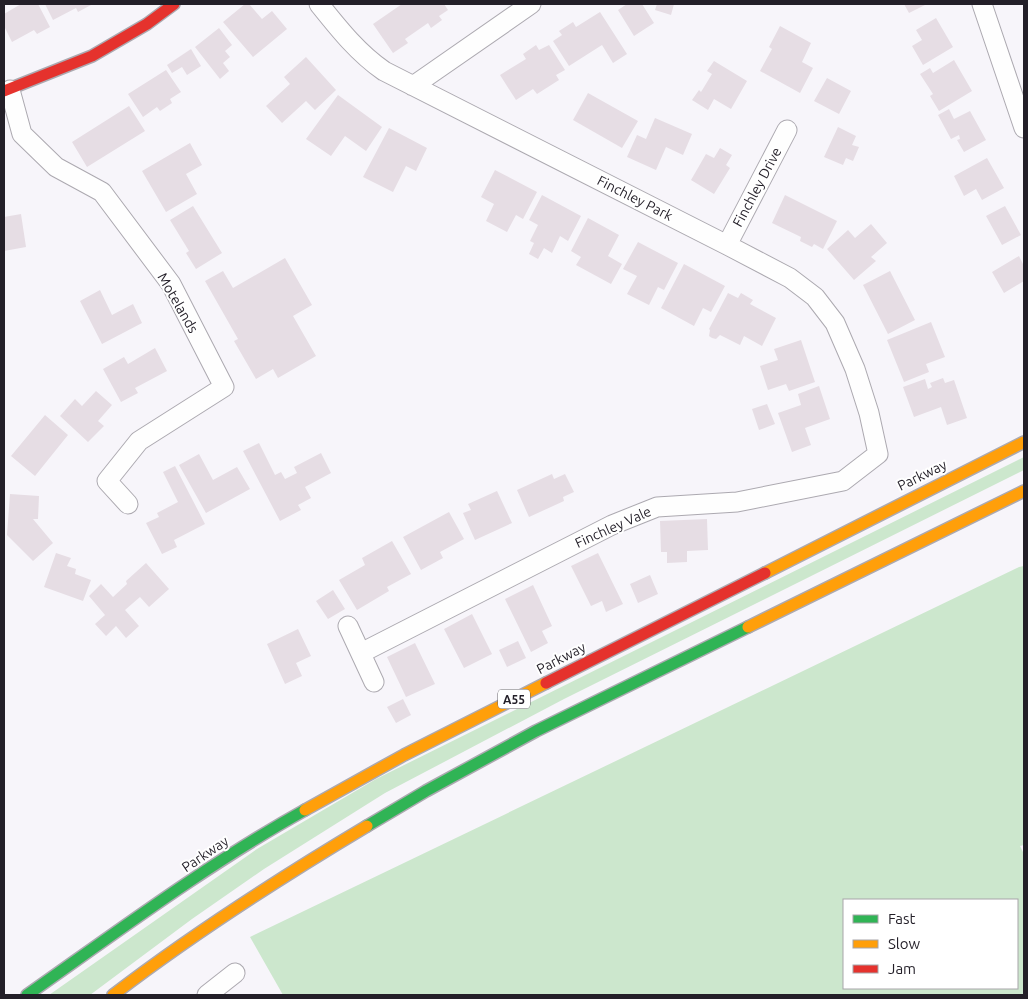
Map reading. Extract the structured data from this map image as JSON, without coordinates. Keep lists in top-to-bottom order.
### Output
{
  "streets": {
    "main road": ["Parkway", "A55"],
    "street": [
      "Finchley Drive",
      "Finchley Park",
      "Motelands",
      "Finchley Vale"
    ]
  },
  "crossings": [
    ["Finchley Drive", "Finchley Park"],
    ["Finchley Park", "Finchley Vale"]
  ],
  "legend": ["Fast", "Slow", "Jam"]
}
